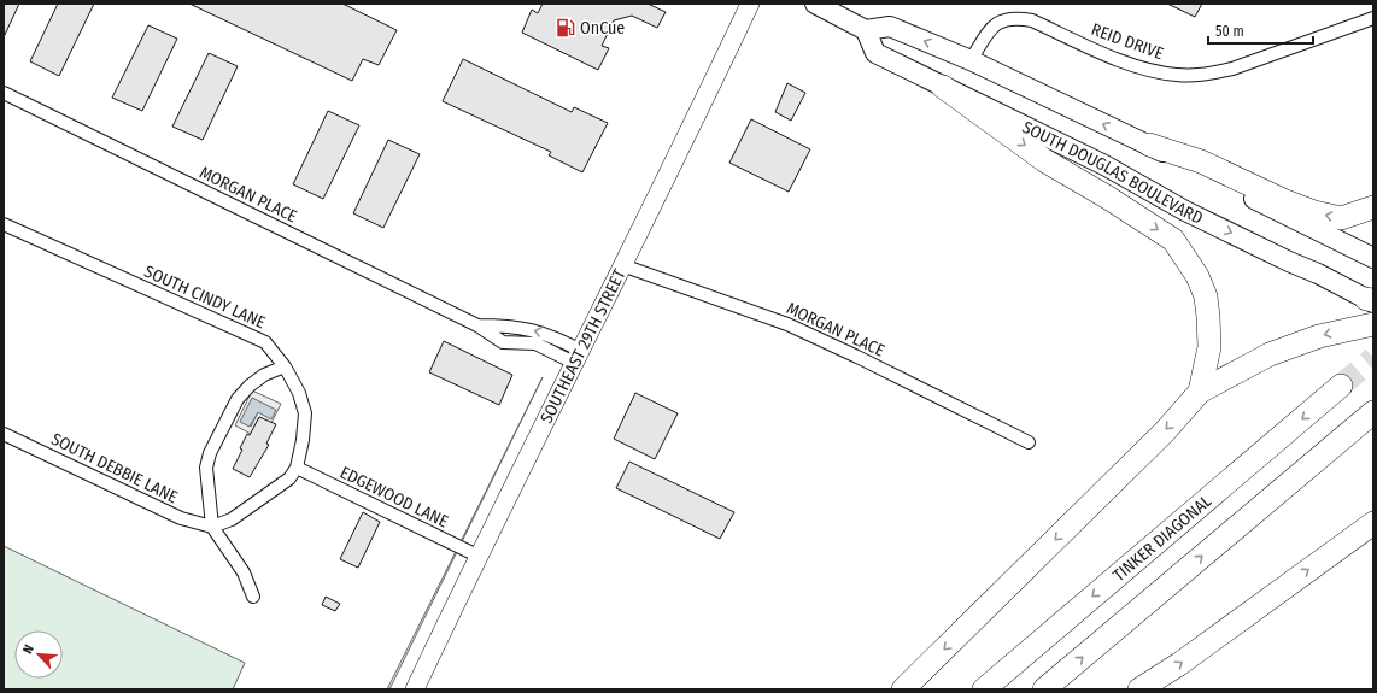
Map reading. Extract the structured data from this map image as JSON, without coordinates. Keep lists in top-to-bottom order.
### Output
{
  "streets": {
    "highway": ["TINKER DIAGONAL"],
    "main road": ["SOUTH DOUGLAS BOULEVARD", "SOUTHEAST 29TH STREET"],
    "street": [
      "REID DRIVE",
      "MORGAN PLACE",
      "SOUTH CINDY LANE",
      "SOUTH DEBBIE LANE",
      "EDGEWOOD LANE"
    ]
  },
  "crossings": [
    ["MORGAN PLACE", "SOUTHEAST 29TH STREET"],
    ["SOUTH CINDY LANE", "EDGEWOOD LANE"],
    ["SOUTHEAST 29TH STREET", "EDGEWOOD LANE"]
  ],
  "places": {
    "fuel station": ["OnCue"]
  },
  "scale_bar": "50 m",
  "north": "top left"
}
